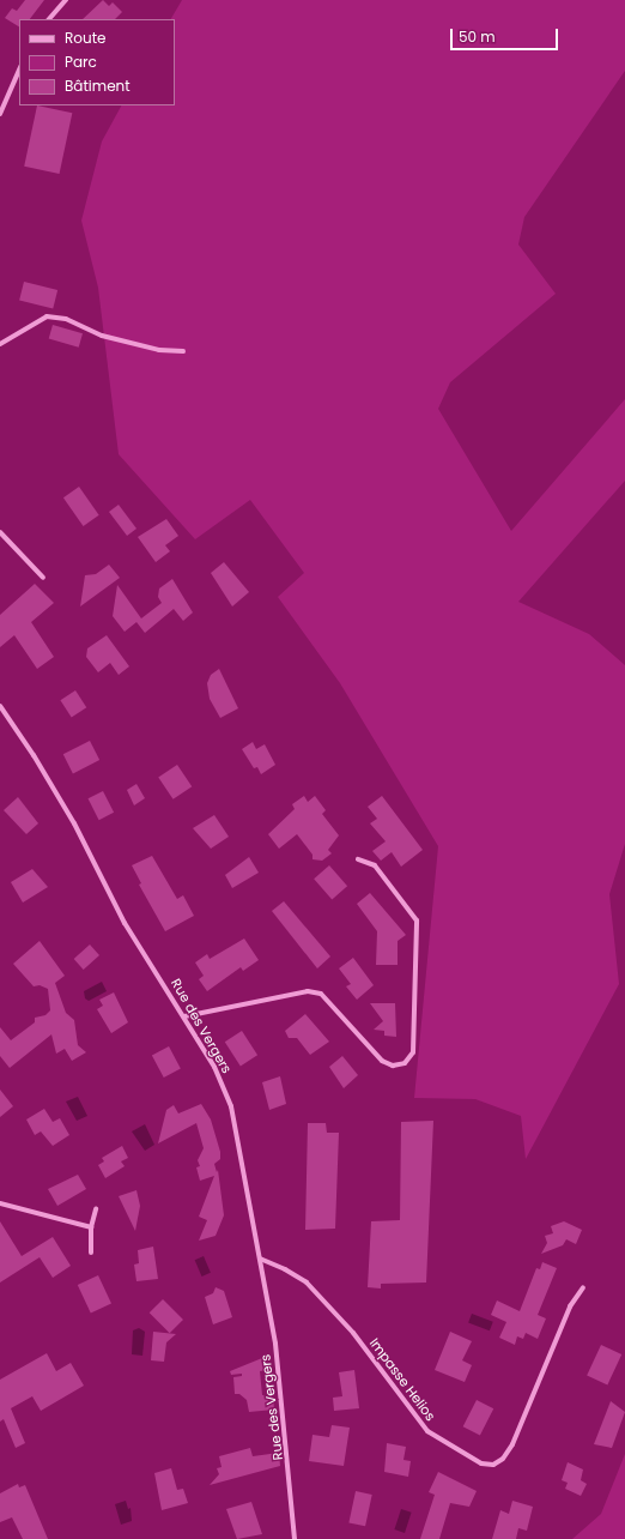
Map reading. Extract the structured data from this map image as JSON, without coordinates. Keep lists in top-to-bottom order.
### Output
{
  "streets": {
    "street": ["Rue des Vergers", "Impasse Helios"]
  },
  "crossings": [
    ["Rue des Vergers", "Impasse Helios"]
  ],
  "legend": ["Route", "Parc", "Bâtiment"],
  "scale_bar": "50 m"
}
